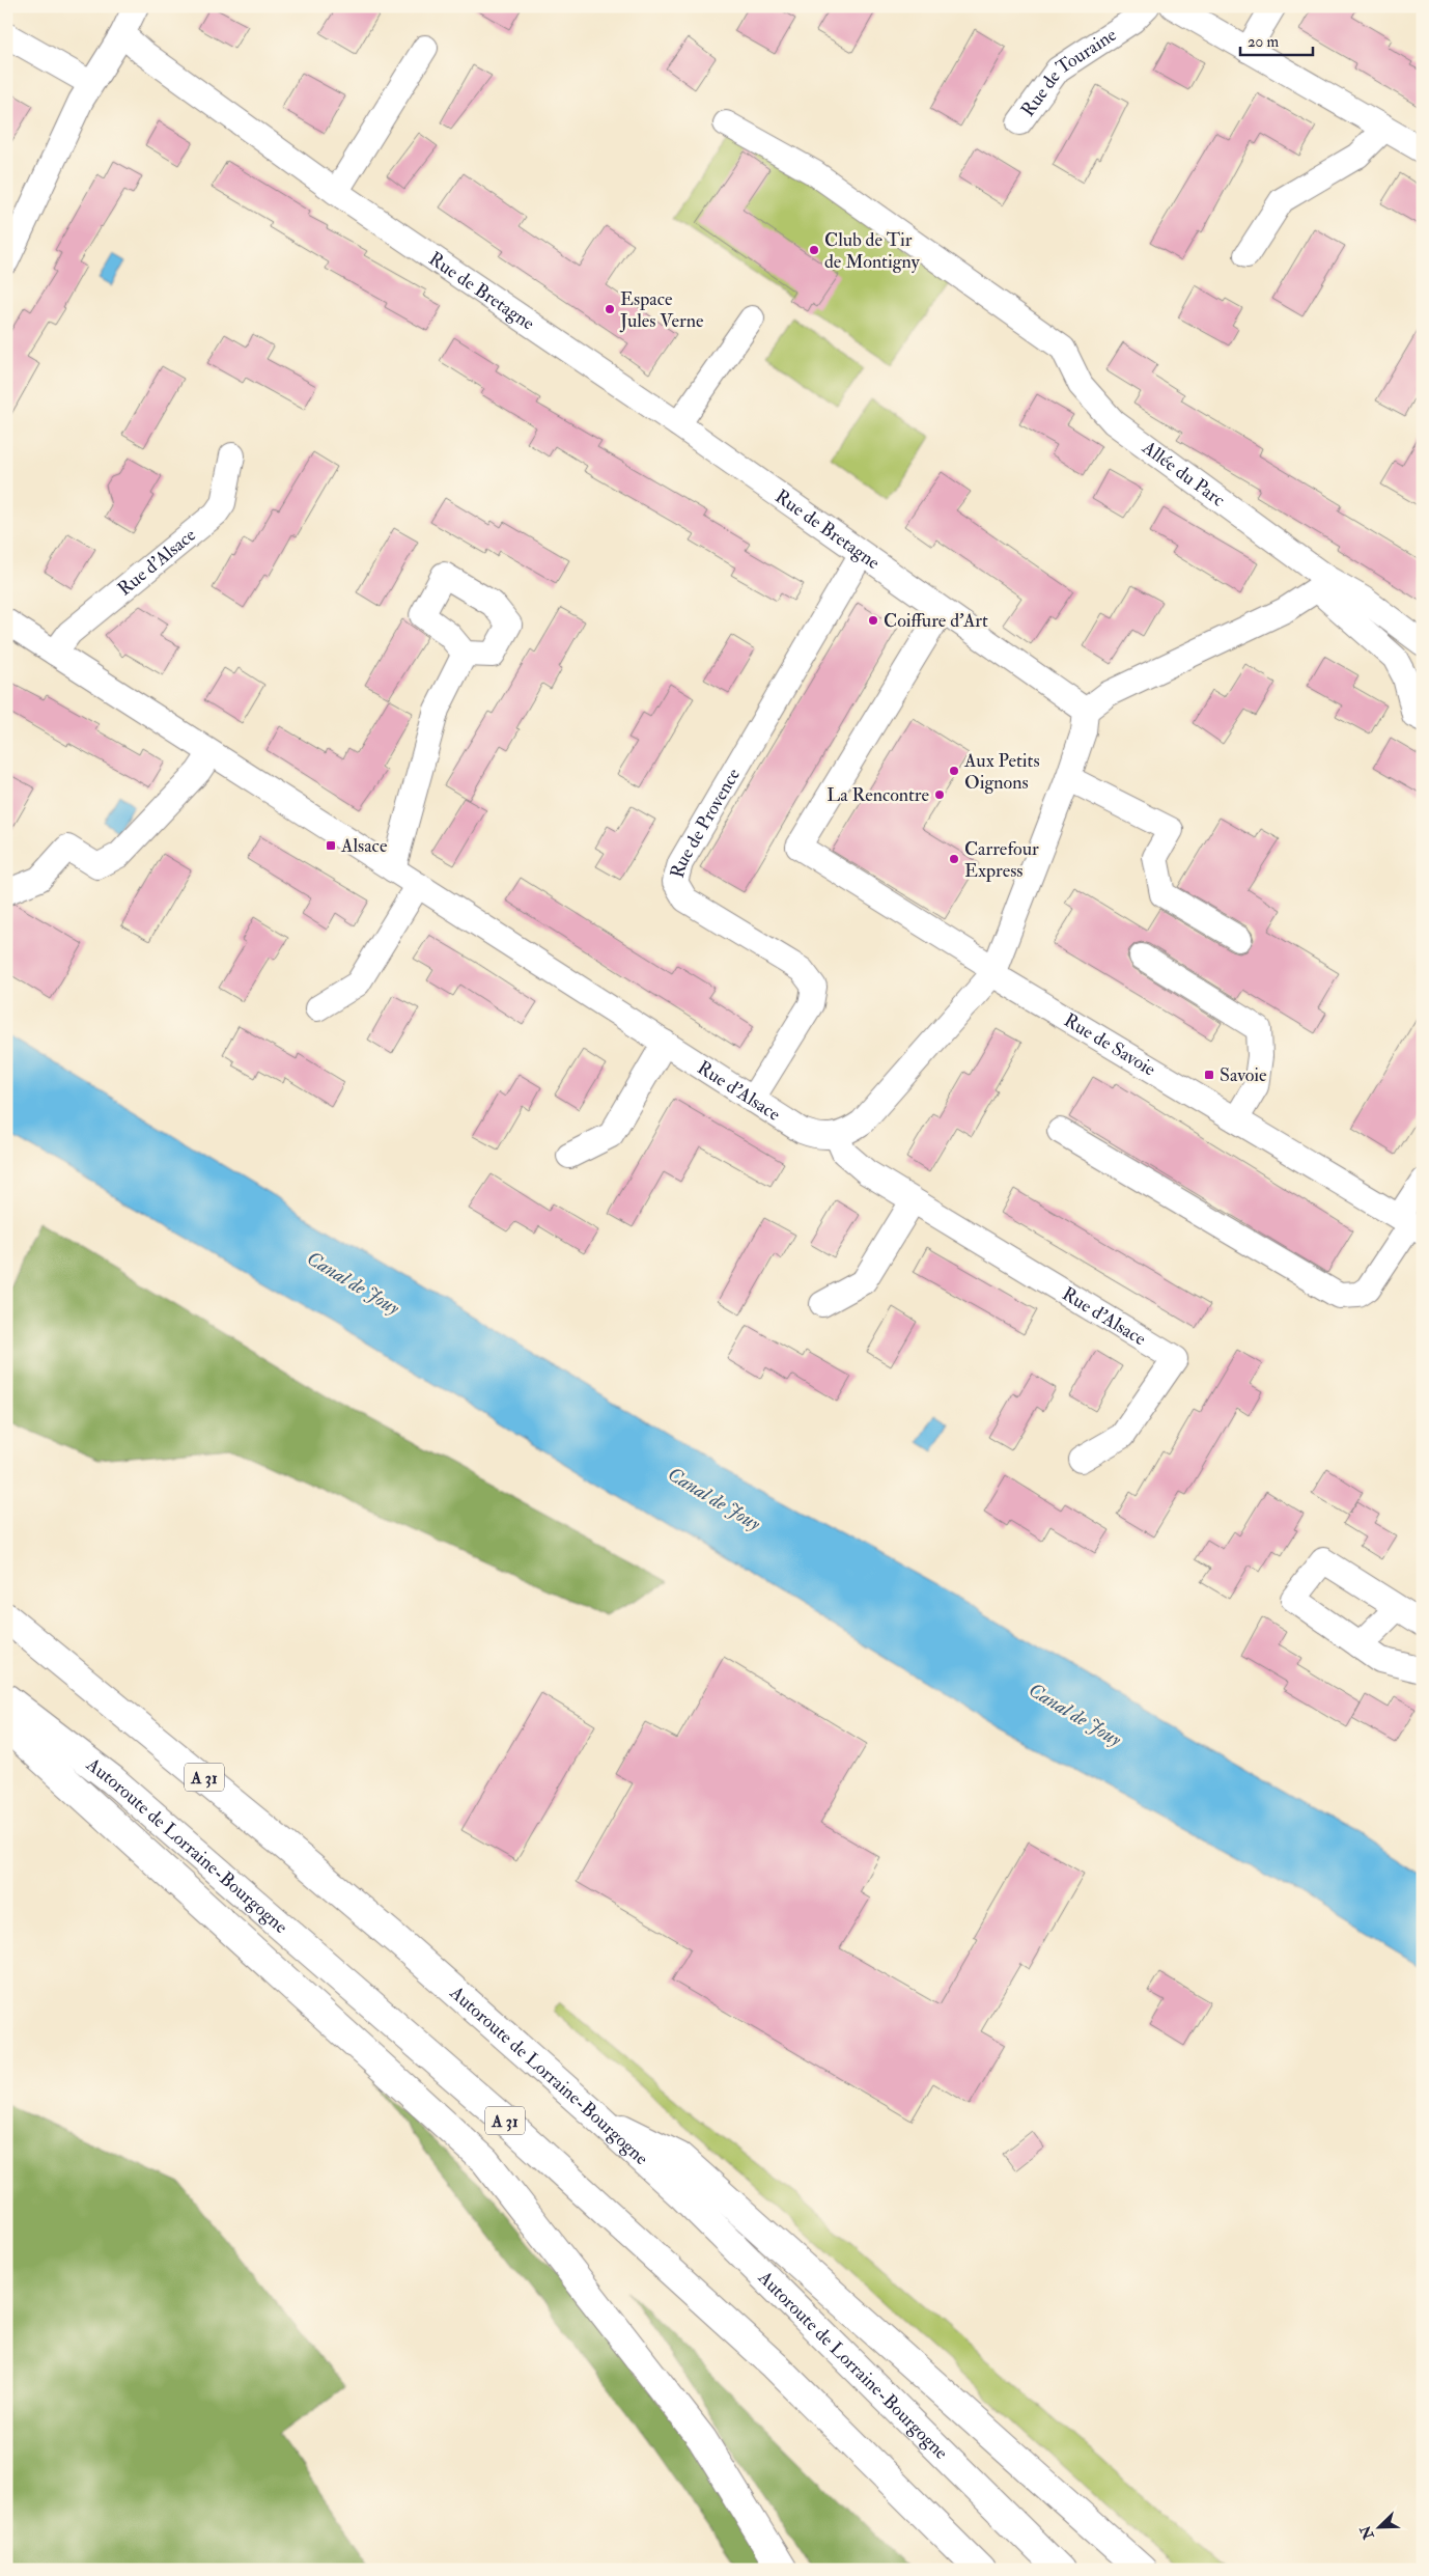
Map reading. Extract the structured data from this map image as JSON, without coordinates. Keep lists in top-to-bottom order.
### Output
{
  "streets": {
    "highway": ["A 31", "Autoroute de Lorraine-Bourgogne"],
    "street": [
      "Rue de Touraine",
      "Rue de Bretagne",
      "Allée du Parc",
      "Rue d'Alsace",
      "Rue de Provence",
      "Rue de Savoie"
    ]
  },
  "crossings": [
    ["Rue de Bretagne", "Rue de Provence"],
    ["Rue de Bretagne", "Rue de Savoie"],
    ["Rue d'Alsace", "Rue de Provence"]
  ],
  "water": ["Canal de Jouy"],
  "places": {
    "other": [
      "Club de Tir de Montigny",
      "Espace Jules Verne",
      "Coiffure d'Art",
      "Aux Petits Oignons",
      "La Rencontre",
      "Carrefour Express"
    ],
    "transit": ["Alsace", "Savoie"]
  },
  "scale_bar": "20 m",
  "north": "bottom left"
}
